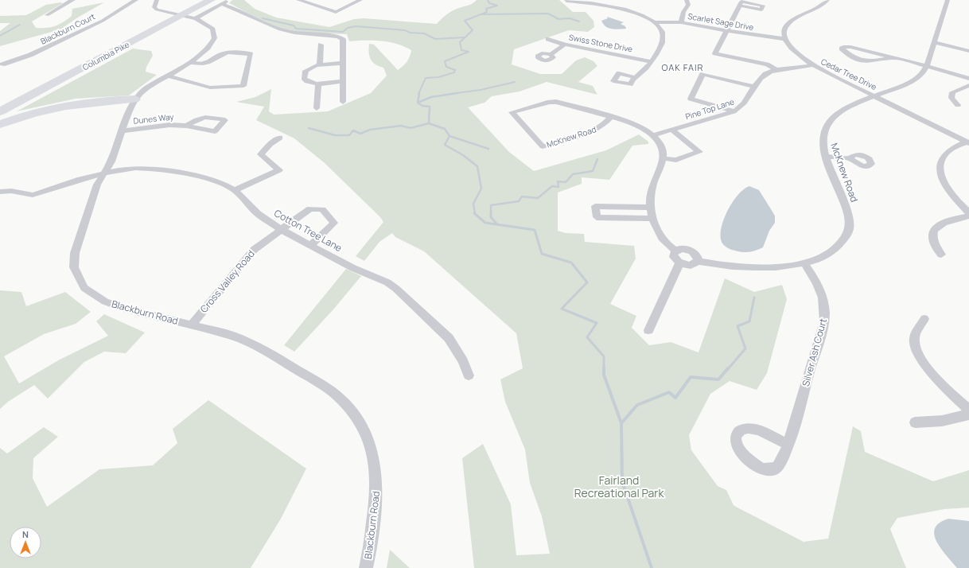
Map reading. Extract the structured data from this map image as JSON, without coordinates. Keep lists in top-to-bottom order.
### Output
{
  "streets": {
    "highway": ["Columbia Pike"],
    "street": [
      "Scarlet Sage Drive",
      "Blackburn Court",
      "Swiss Stone Drive",
      "Cedar Tree Drive",
      "Pine Top Lane",
      "Dunes Way",
      "McKnew Road",
      "Cotton Tree Lane",
      "Cross Valley Road",
      "Blackburn Road",
      "Silver Ash Court"
    ]
  },
  "crossings": [
    ["Scarlet Sage Drive", "Cedar Tree Drive"],
    ["Columbia Pike", "Blackburn Road"],
    ["Cedar Tree Drive", "Pine Top Lane"],
    ["Cedar Tree Drive", "McKnew Road"],
    ["Pine Top Lane", "McKnew Road"],
    ["Dunes Way", "Blackburn Road"],
    ["McKnew Road", "Silver Ash Court"],
    ["Cotton Tree Lane", "Cross Valley Road"],
    ["Cotton Tree Lane", "Blackburn Road"],
    ["Cross Valley Road", "Blackburn Road"]
  ],
  "districts": ["OAK FAIR"],
  "parks": ["Fairland Recreational Park"],
  "north": "top"
}
